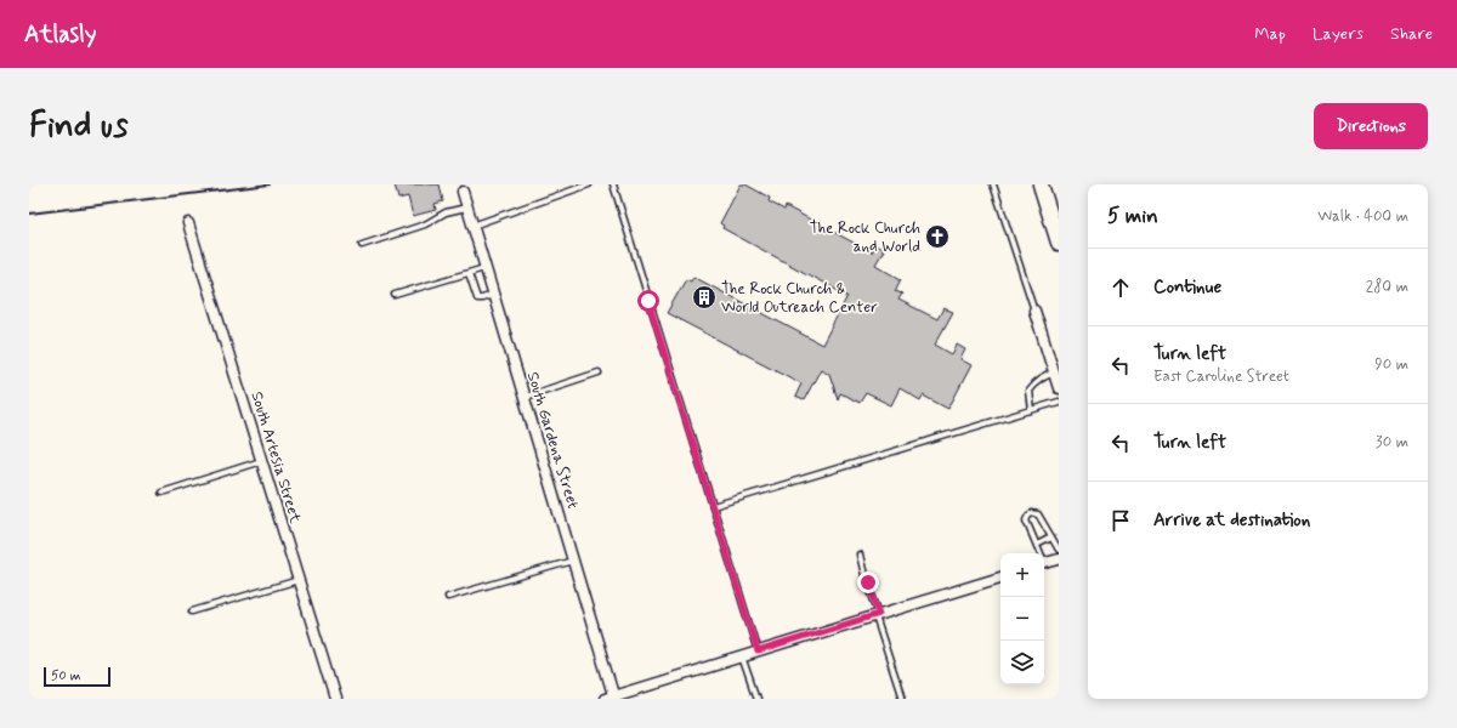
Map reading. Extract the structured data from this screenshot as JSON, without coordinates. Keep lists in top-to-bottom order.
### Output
{
  "streets": {
    "street": ["South Gardena Street", "South Artesia Street"]
  },
  "places": {
    "church": ["The Rock Church and World"],
    "building": ["The Rock Church & World Outreach Center"]
  },
  "scale_bar": "50 m",
  "page": {
    "header": "Atlasly",
    "nav": ["Map", "Layers", "Share"],
    "buttons": "Directions",
    "title": "Find us",
    "heading": ["5 min", "Walk · 400 m"],
    "list": [
      ["Continue", "280 m"],
      ["Turn left", "East Caroline Street", "90 m"],
      ["Turn left", "30 m"],
      "Arrive at destination"
    ],
    "map_buttons": ["+", "−"],
    "scale": "50 m"
  }
}
